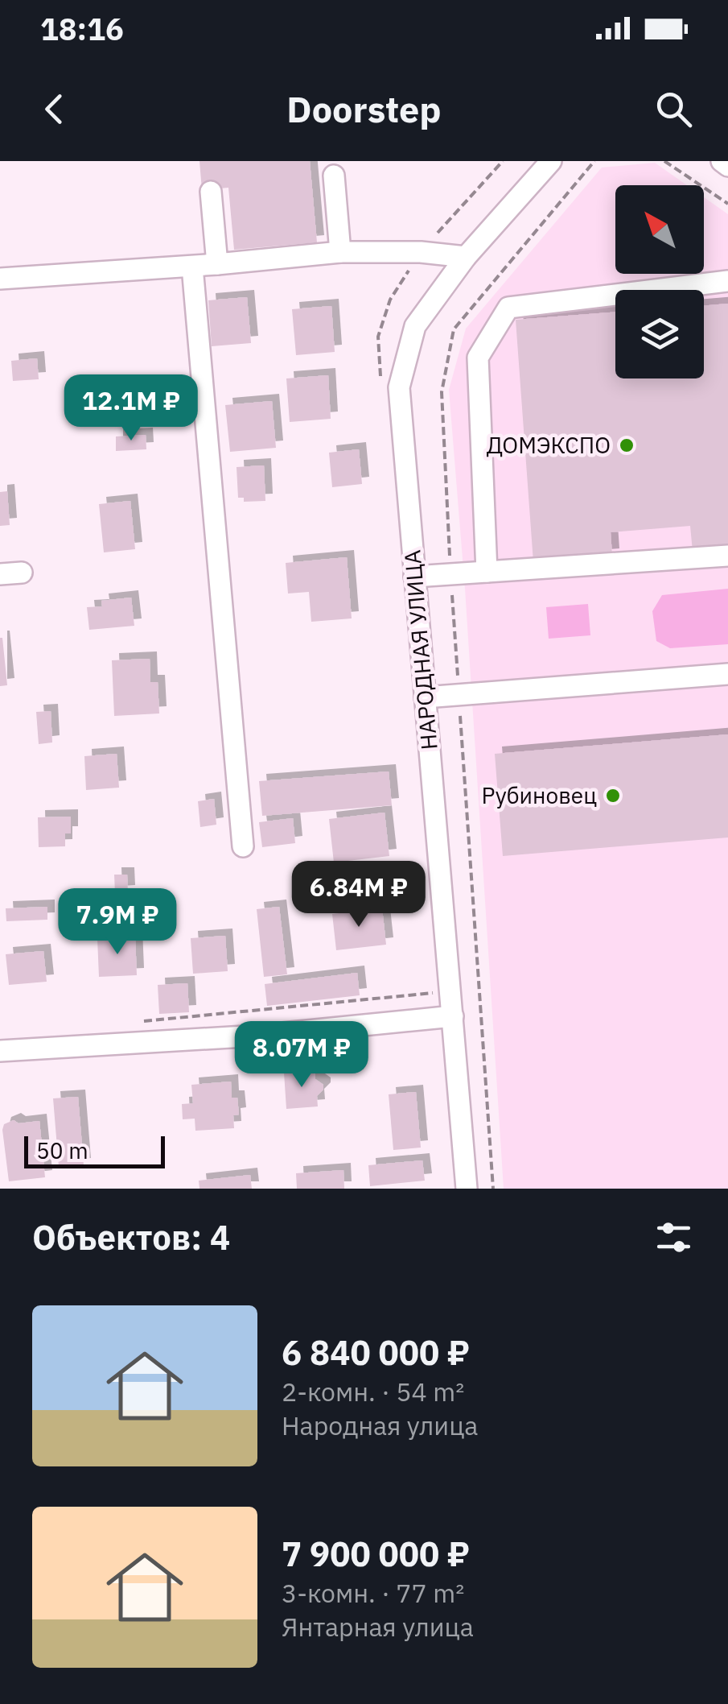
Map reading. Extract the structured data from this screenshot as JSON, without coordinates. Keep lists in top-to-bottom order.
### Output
{
  "streets": {
    "street": ["НАРОДНАЯ УЛИЦА"]
  },
  "places": ["ДОМЭКСПО", "Рубиновец"],
  "scale_bar": "50 m",
  "north": "top left",
  "page": {
    "status": "18:16",
    "header": "Doorstep",
    "price": [
      "12.1M ₽",
      "6.84M ₽",
      "7.9M ₽",
      "8.07M ₽"
    ],
    "scale": "50 m",
    "heading": "Объектов: 4",
    "list": [
      {
        "name": "6 840 000 ₽",
        "note": "2-комн. · 54 m² · Народная улица"
      },
      {
        "name": "7 900 000 ₽",
        "note": "3-комн. · 77 m² · Янтарная улица"
      }
    ]
  }
}
